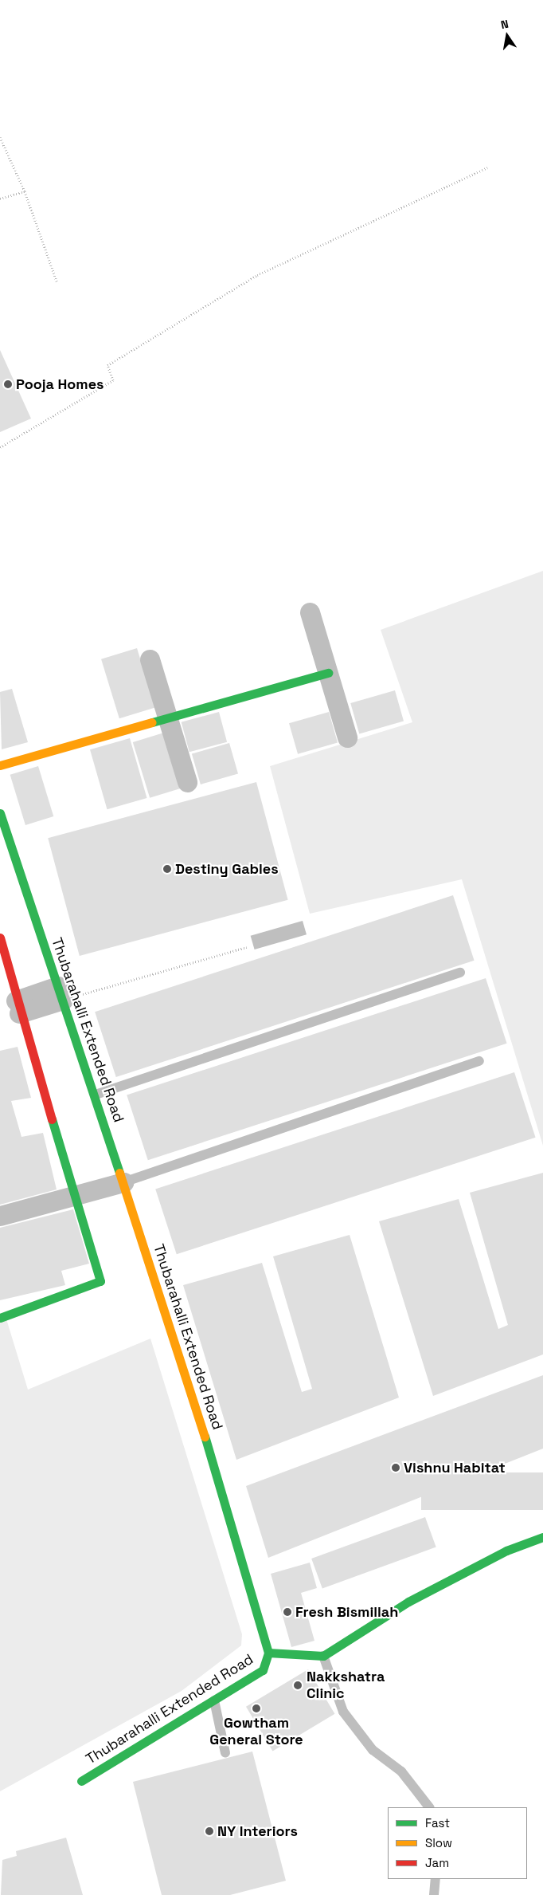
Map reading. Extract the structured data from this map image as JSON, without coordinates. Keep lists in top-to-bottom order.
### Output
{
  "streets": {
    "street": ["Thubarahalli Extended Road"]
  },
  "places": [
    "Pooja Homes",
    "Destiny Gables",
    "Vishnu Habitat",
    "Fresh Bismillah",
    "Nakkshatra Clinic",
    "Gowtham General Store",
    "NY Interiors"
  ],
  "legend": ["Fast", "Slow", "Jam"],
  "north": "top"
}
